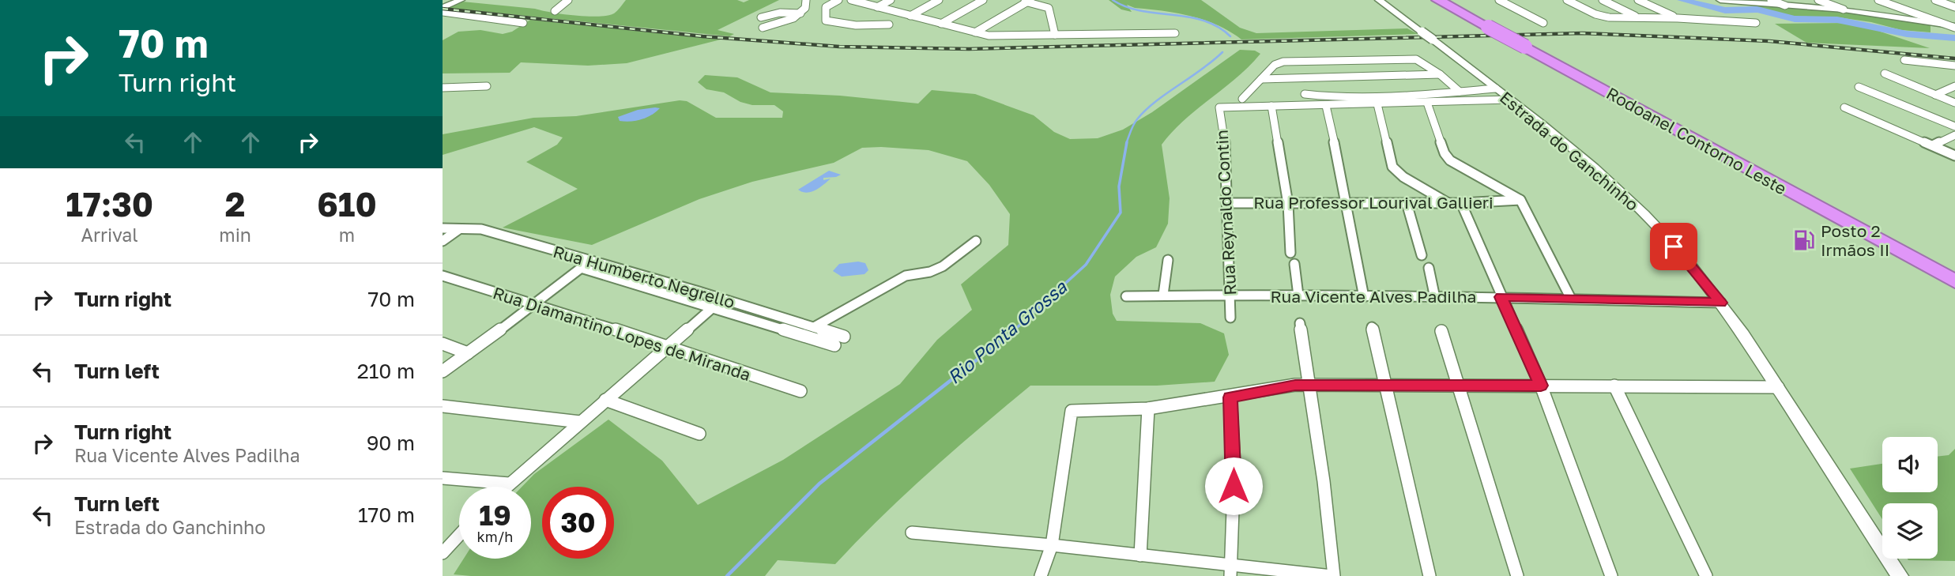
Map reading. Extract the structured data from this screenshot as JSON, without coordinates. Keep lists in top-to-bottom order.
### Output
{
  "streets": {
    "highway": ["Rodoanel Contorno Leste"],
    "street": [
      "Estrada do Ganchinho",
      "Rua Professor Lourival Gallieri",
      "Rua Reynaldo Contin",
      "Rua Humberto Negrello",
      "Rua Vicente Alves Padilha",
      "Rua Diamantino Lopes de Miranda"
    ]
  },
  "crossings": [
    ["Estrada do Ganchinho", "Rua Vicente Alves Padilha"],
    ["Rua Professor Lourival Gallieri", "Rua Reynaldo Contin"],
    ["Rua Reynaldo Contin", "Rua Vicente Alves Padilha"]
  ],
  "water": ["Rio Ponta Grossa"],
  "places": {
    "fuel station": ["Posto 2 Irmãos II"]
  },
  "page": {
    "turn": ["70 m", "Turn right"],
    "eta": [
      "17:30",
      "Arrival",
      "2",
      "min",
      "610",
      "m"
    ],
    "list": [
      {
        "name": "Turn right",
        "value": "70 m"
      },
      {
        "name": "Turn left",
        "value": "210 m"
      },
      {
        "name": "Turn right",
        "note": "Rua Vicente Alves Padilha",
        "value": "90 m"
      },
      {
        "name": "Turn left",
        "note": "Estrada do Ganchinho",
        "value": "170 m"
      }
    ],
    "speed": "19 km/h",
    "limit": "30"
  }
}
